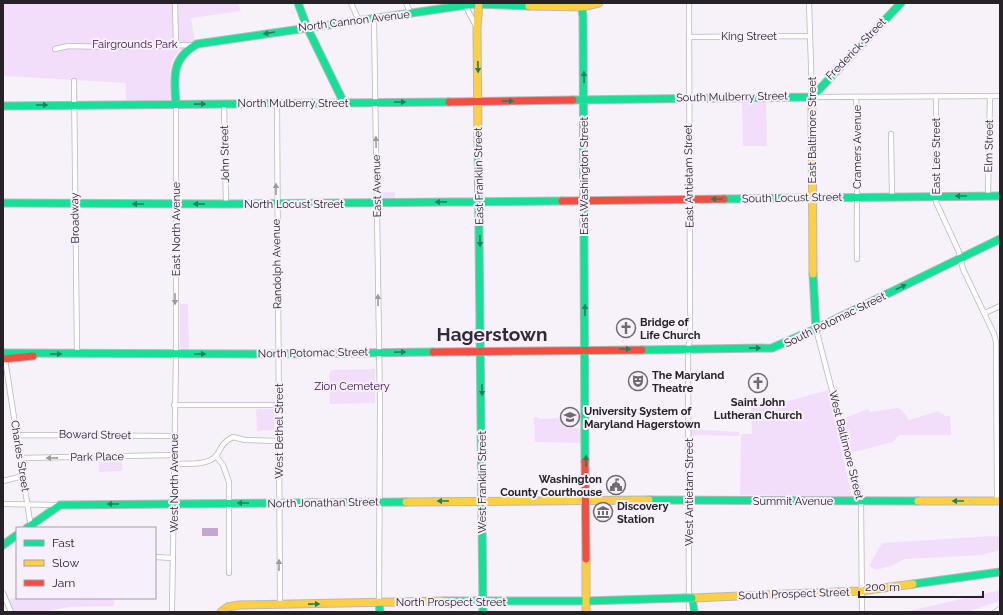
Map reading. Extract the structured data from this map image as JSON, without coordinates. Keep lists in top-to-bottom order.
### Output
{
  "streets": {
    "main road": [
      "North Cannon Avenue",
      "Frederick Street",
      "South Mulberry Street",
      "North Mulberry Street",
      "East Baltimore Street",
      "East Franklin Street",
      "East Washington Street",
      "South Locust Street",
      "North Locust Street",
      "South Potomac Street",
      "North Potomac Street",
      "West Franklin Street",
      "Summit Avenue",
      "North Jonathan Street",
      "South Prospect Street",
      "North Prospect Street"
    ],
    "street": [
      "King Street",
      "Elm Street",
      "Cramers Avenue",
      "John Street",
      "East Lee Street",
      "East Antietam Street",
      "East Avenue",
      "Broadway",
      "East North Avenue",
      "Randolph Avenue",
      "West Bethel Street",
      "Boward Street",
      "West Baltimore Street",
      "Charles Street",
      "Park Place",
      "West North Avenue",
      "West Antietam Street"
    ]
  },
  "crossings": [
    ["North Cannon Avenue", "North Mulberry Street"],
    ["North Cannon Avenue", "East Franklin Street"],
    ["North Cannon Avenue", "East Washington Street"],
    ["North Cannon Avenue", "East Avenue"],
    ["North Cannon Avenue", "East North Avenue"],
    ["King Street", "East Baltimore Street"],
    ["King Street", "East Antietam Street"],
    ["Frederick Street", "South Mulberry Street"],
    ["Frederick Street", "East Baltimore Street"],
    ["South Mulberry Street", "North Mulberry Street"],
    ["South Mulberry Street", "East Baltimore Street"],
    ["South Mulberry Street", "Elm Street"],
    ["South Mulberry Street", "Cramers Avenue"],
    ["South Mulberry Street", "East Lee Street"],
    ["South Mulberry Street", "East Washington Street"],
    ["South Mulberry Street", "East Antietam Street"],
    ["North Mulberry Street", "John Street"],
    ["North Mulberry Street", "East Franklin Street"],
    ["North Mulberry Street", "East Washington Street"],
    ["North Mulberry Street", "East Avenue"],
    ["North Mulberry Street", "Broadway"],
    ["North Mulberry Street", "East North Avenue"],
    ["North Mulberry Street", "Randolph Avenue"],
    ["East Baltimore Street", "South Locust Street"],
    ["East Baltimore Street", "South Potomac Street"],
    ["East Baltimore Street", "West Baltimore Street"],
    ["Elm Street", "South Locust Street"],
    ["Cramers Avenue", "South Locust Street"],
    ["John Street", "North Locust Street"],
    ["East Lee Street", "South Locust Street"],
    ["East Lee Street", "South Potomac Street"],
    ["East Lee Street", "Summit Avenue"],
    ["East Franklin Street", "North Locust Street"],
    ["East Franklin Street", "North Potomac Street"],
    ["East Franklin Street", "West Franklin Street"],
    ["East Washington Street", "South Locust Street"],
    ["East Washington Street", "North Locust Street"],
    ["East Washington Street", "South Potomac Street"],
    ["East Washington Street", "North Potomac Street"],
    ["East Washington Street", "Summit Avenue"],
    ["East Washington Street", "North Jonathan Street"],
    ["East Washington Street", "South Prospect Street"],
    ["East Washington Street", "North Prospect Street"],
    ["East Antietam Street", "South Locust Street"],
    ["East Antietam Street", "South Potomac Street"],
    ["East Antietam Street", "West Antietam Street"],
    ["East Avenue", "North Locust Street"],
    ["East Avenue", "North Potomac Street"],
    ["East Avenue", "North Jonathan Street"],
    ["East Avenue", "North Prospect Street"],
    ["South Locust Street", "North Locust Street"],
    ["North Locust Street", "Broadway"],
    ["North Locust Street", "East North Avenue"],
    ["North Locust Street", "Randolph Avenue"],
    ["Broadway", "North Potomac Street"],
    ["East North Avenue", "North Potomac Street"],
    ["East North Avenue", "West North Avenue"],
    ["Randolph Avenue", "North Potomac Street"],
    ["Randolph Avenue", "West Bethel Street"],
    ["South Potomac Street", "North Potomac Street"],
    ["South Potomac Street", "West Baltimore Street"],
    ["South Potomac Street", "West Antietam Street"],
    ["North Potomac Street", "West Bethel Street"],
    ["North Potomac Street", "Charles Street"],
    ["North Potomac Street", "West Franklin Street"],
    ["North Potomac Street", "West North Avenue"],
    ["West Bethel Street", "North Jonathan Street"],
    ["West Bethel Street", "North Prospect Street"],
    ["Boward Street", "Charles Street"],
    ["Boward Street", "West North Avenue"],
    ["West Baltimore Street", "Summit Avenue"],
    ["West Baltimore Street", "South Prospect Street"],
    ["Charles Street", "Park Place"],
    ["Charles Street", "North Jonathan Street"],
    ["Park Place", "West North Avenue"],
    ["West Franklin Street", "North Jonathan Street"],
    ["West Franklin Street", "North Prospect Street"],
    ["West North Avenue", "North Jonathan Street"],
    ["West Antietam Street", "Summit Avenue"],
    ["Summit Avenue", "North Jonathan Street"],
    ["South Prospect Street", "North Prospect Street"]
  ],
  "one_way": [
    "North Mulberry Street",
    "East Franklin Street",
    "East Washington Street",
    "East Avenue",
    "South Locust Street",
    "North Locust Street",
    "East North Avenue",
    "Randolph Avenue",
    "South Potomac Street",
    "North Potomac Street",
    "West Bethel Street",
    "Park Place",
    "West Franklin Street",
    "North Jonathan Street"
  ],
  "districts": ["Hagerstown"],
  "parks": ["Fairgrounds Park", "Zion Cemetery"],
  "places": {
    "church": ["Bridge of Life Church", "Saint John Lutheran Church"],
    "theatre": ["The Maryland Theatre"],
    "school or university": ["University System of Maryland Hagerstown"],
    "public building": ["Washington County Courthouse"],
    "museum": ["Discovery Station"]
  },
  "legend": ["Fast", "Slow", "Jam"],
  "scale_bar": "200 m"
}
